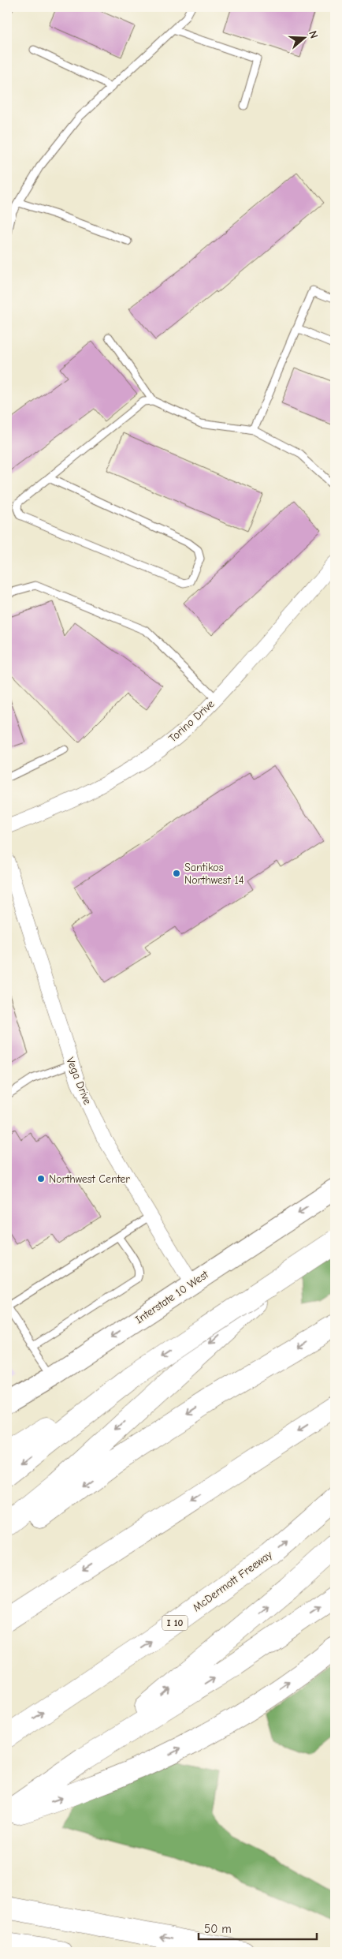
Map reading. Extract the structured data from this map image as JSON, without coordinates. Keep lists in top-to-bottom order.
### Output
{
  "streets": {
    "highway": ["McDermott Freeway", "I 10"],
    "main road": ["Interstate 10 West"],
    "street": ["Torino Drive", "Vega Drive"]
  },
  "crossings": [
    ["Vega Drive", "Interstate 10 West"]
  ],
  "one_way": ["Interstate 10 West"],
  "places": ["Santikos Northwest 14", "Northwest Center"],
  "scale_bar": "50 m",
  "north": "right"
}
